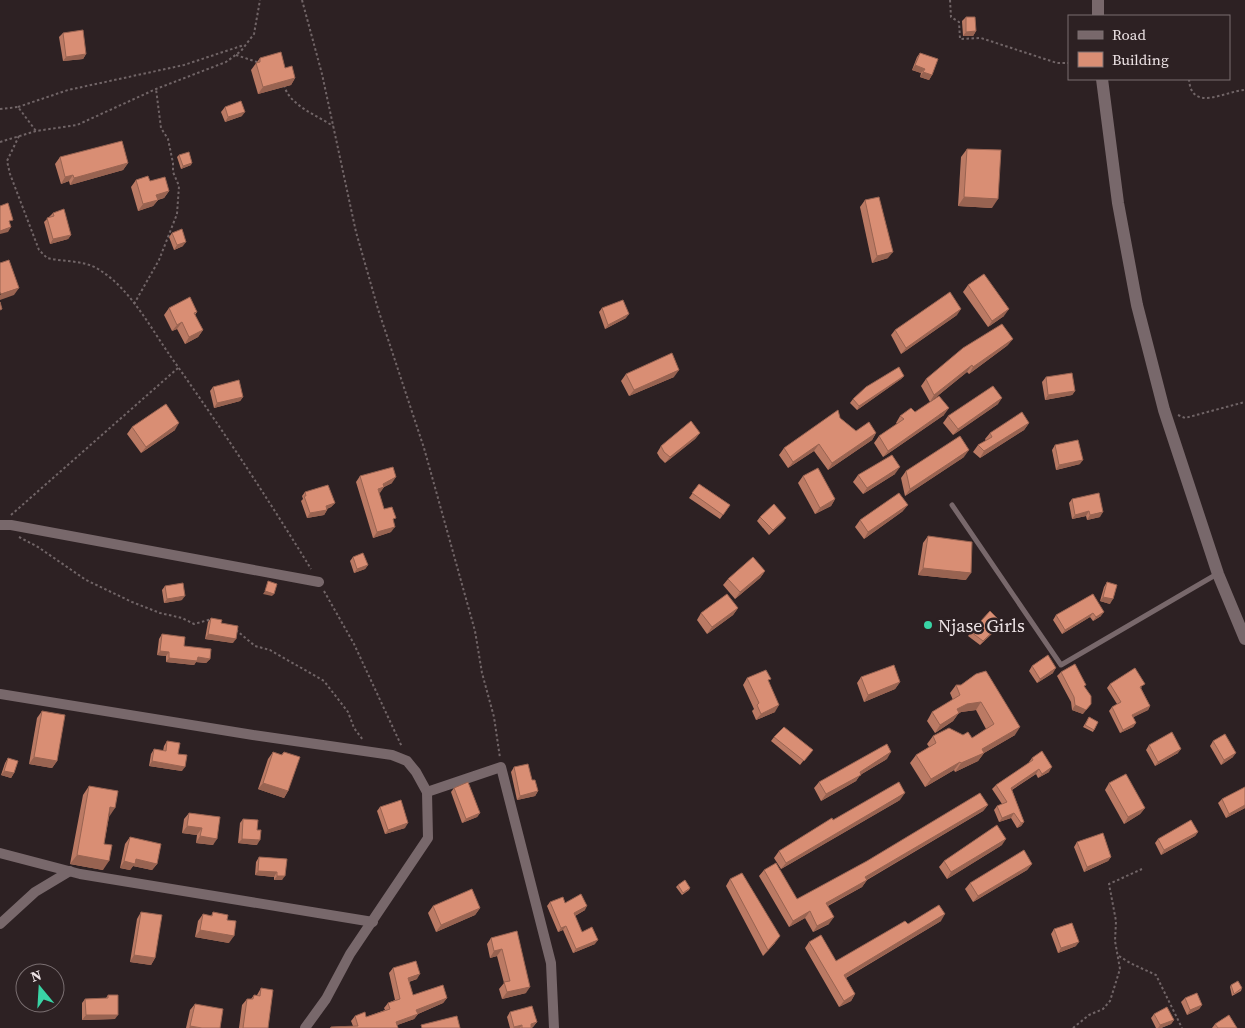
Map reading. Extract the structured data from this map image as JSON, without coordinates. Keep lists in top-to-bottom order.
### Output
{
  "places": ["Njase Girls"],
  "legend": ["Road", "Building"],
  "north": "top"
}
